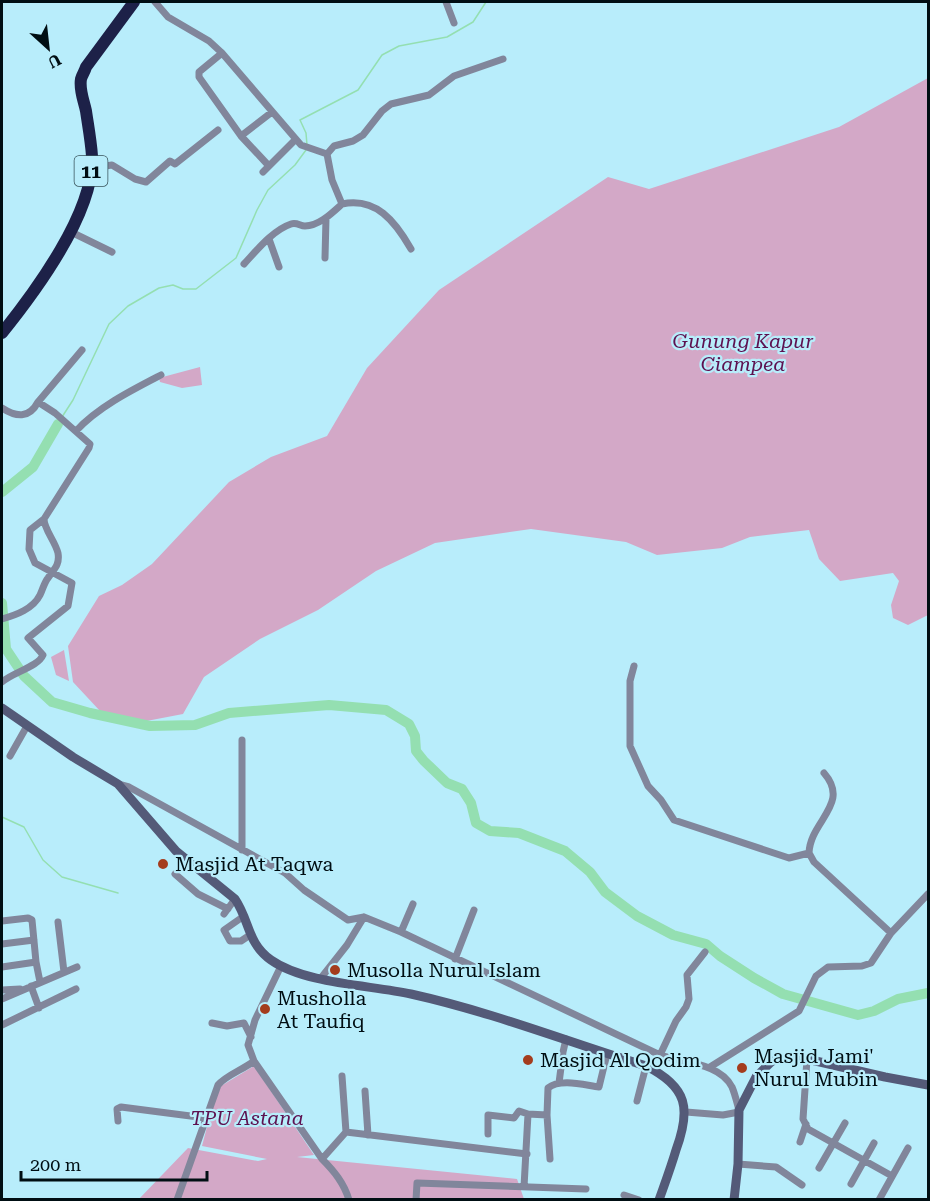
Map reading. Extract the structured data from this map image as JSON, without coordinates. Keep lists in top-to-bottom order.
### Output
{
  "streets": {
    "highway": ["11"]
  },
  "parks": ["Gunung Kapur Ciampea", "TPU Astana"],
  "places": [
    "Masjid At Taqwa",
    "Musolla Nurul Islam",
    "Musholla At Taufiq",
    "Masjid Al Qodim",
    "Masjid Jami' Nurul Mubin"
  ],
  "scale_bar": "200 m",
  "north": "bottom right"
}
